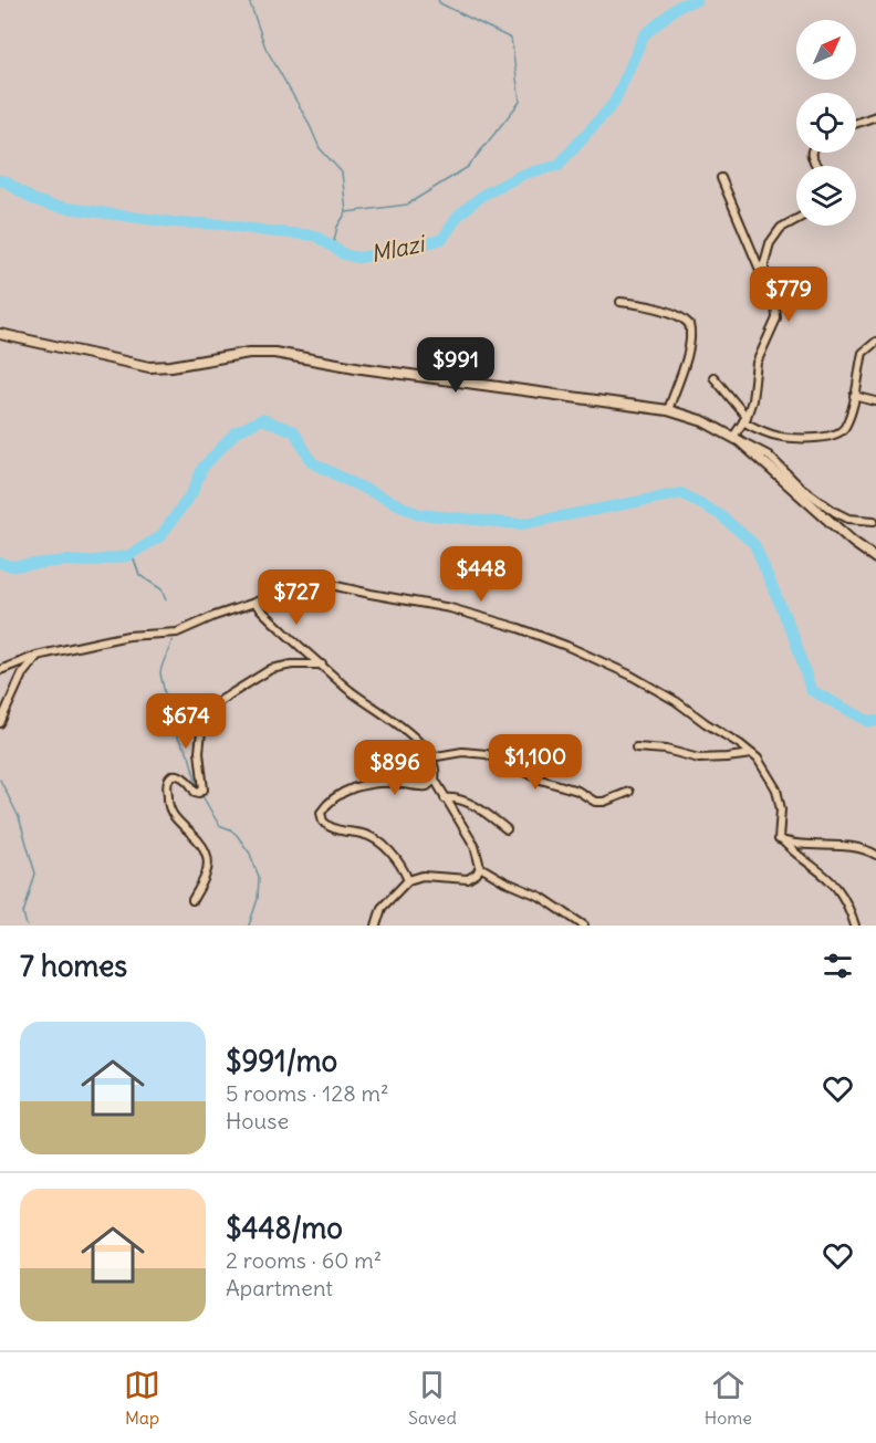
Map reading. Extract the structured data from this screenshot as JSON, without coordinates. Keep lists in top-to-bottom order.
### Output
{
  "water": ["Mlazi"],
  "north": "top right",
  "page": {
    "price": [
      "$779",
      "$991",
      "$448",
      "$727",
      "$674",
      "$1,100",
      "$896"
    ],
    "heading": "7 homes",
    "list": [
      {
        "name": "$991/mo",
        "note": "5 rooms · 128 m² · House"
      },
      {
        "name": "$448/mo",
        "note": "2 rooms · 60 m² · Apartment"
      }
    ],
    "tabs": ["Map", "Saved", "Home"]
  }
}
